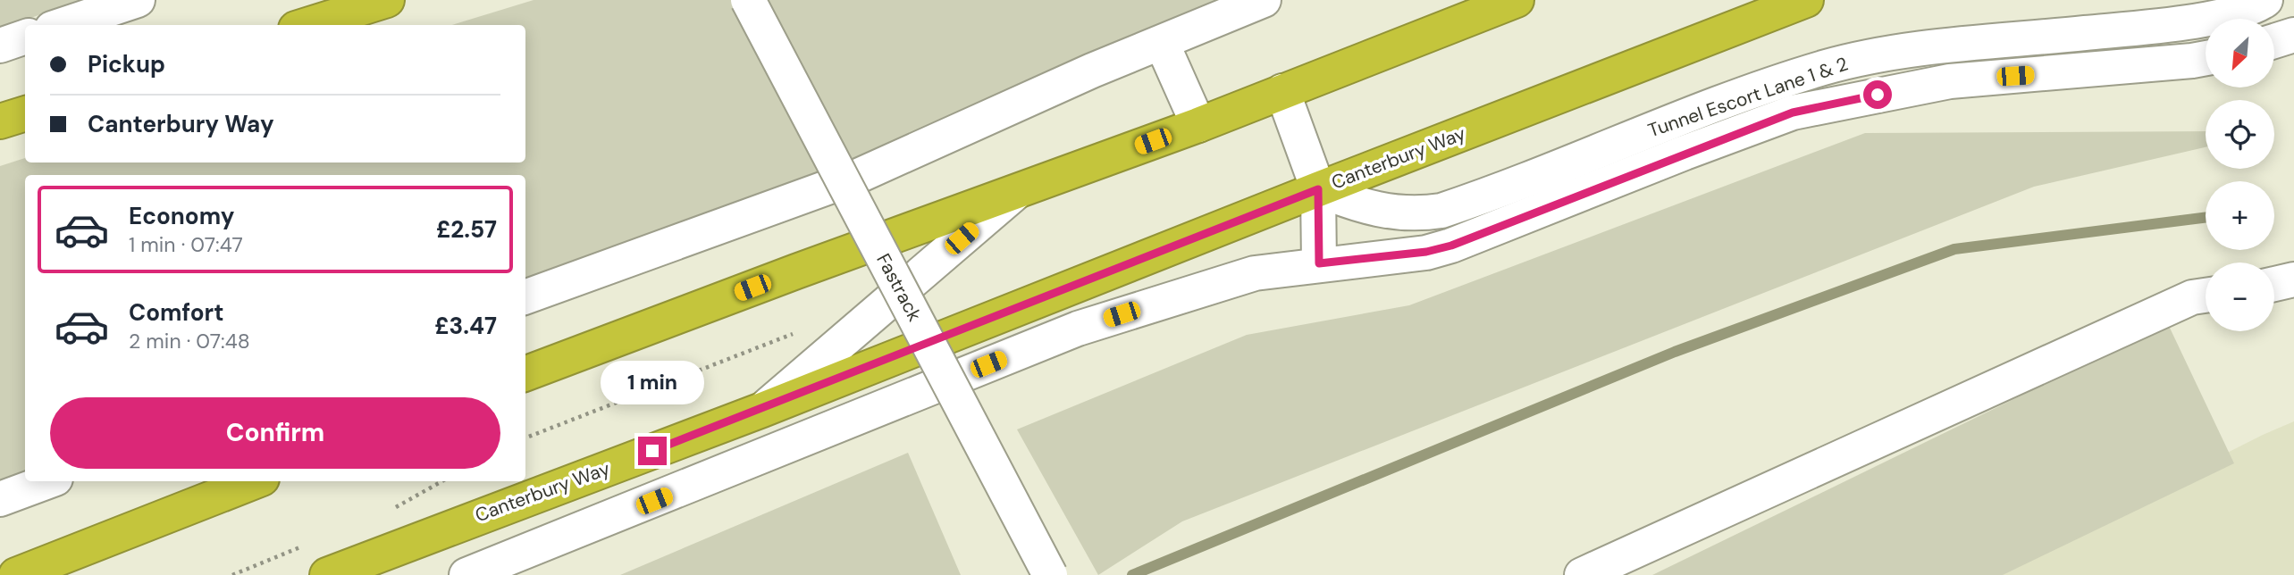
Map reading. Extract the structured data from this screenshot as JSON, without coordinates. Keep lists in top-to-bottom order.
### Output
{
  "streets": {
    "highway": ["Canterbury Way"],
    "lane": ["Tunnel Escort Lane 1 & 2", "Fastrack"]
  },
  "crossings": [
    ["Tunnel Escort Lane 1 & 2", "Canterbury Way"]
  ],
  "north": "bottom left",
  "page": {
    "map_buttons": ["+", "−"],
    "banner": ["Pickup", "Canterbury Way"],
    "list": [
      {
        "name": "Economy",
        "note": "1 min · 07:47",
        "value": "£2.57"
      },
      {
        "name": "Comfort",
        "note": "2 min · 07:48",
        "value": "£3.47"
      }
    ],
    "bubble": "1 min",
    "buttons": "Confirm"
  }
}
